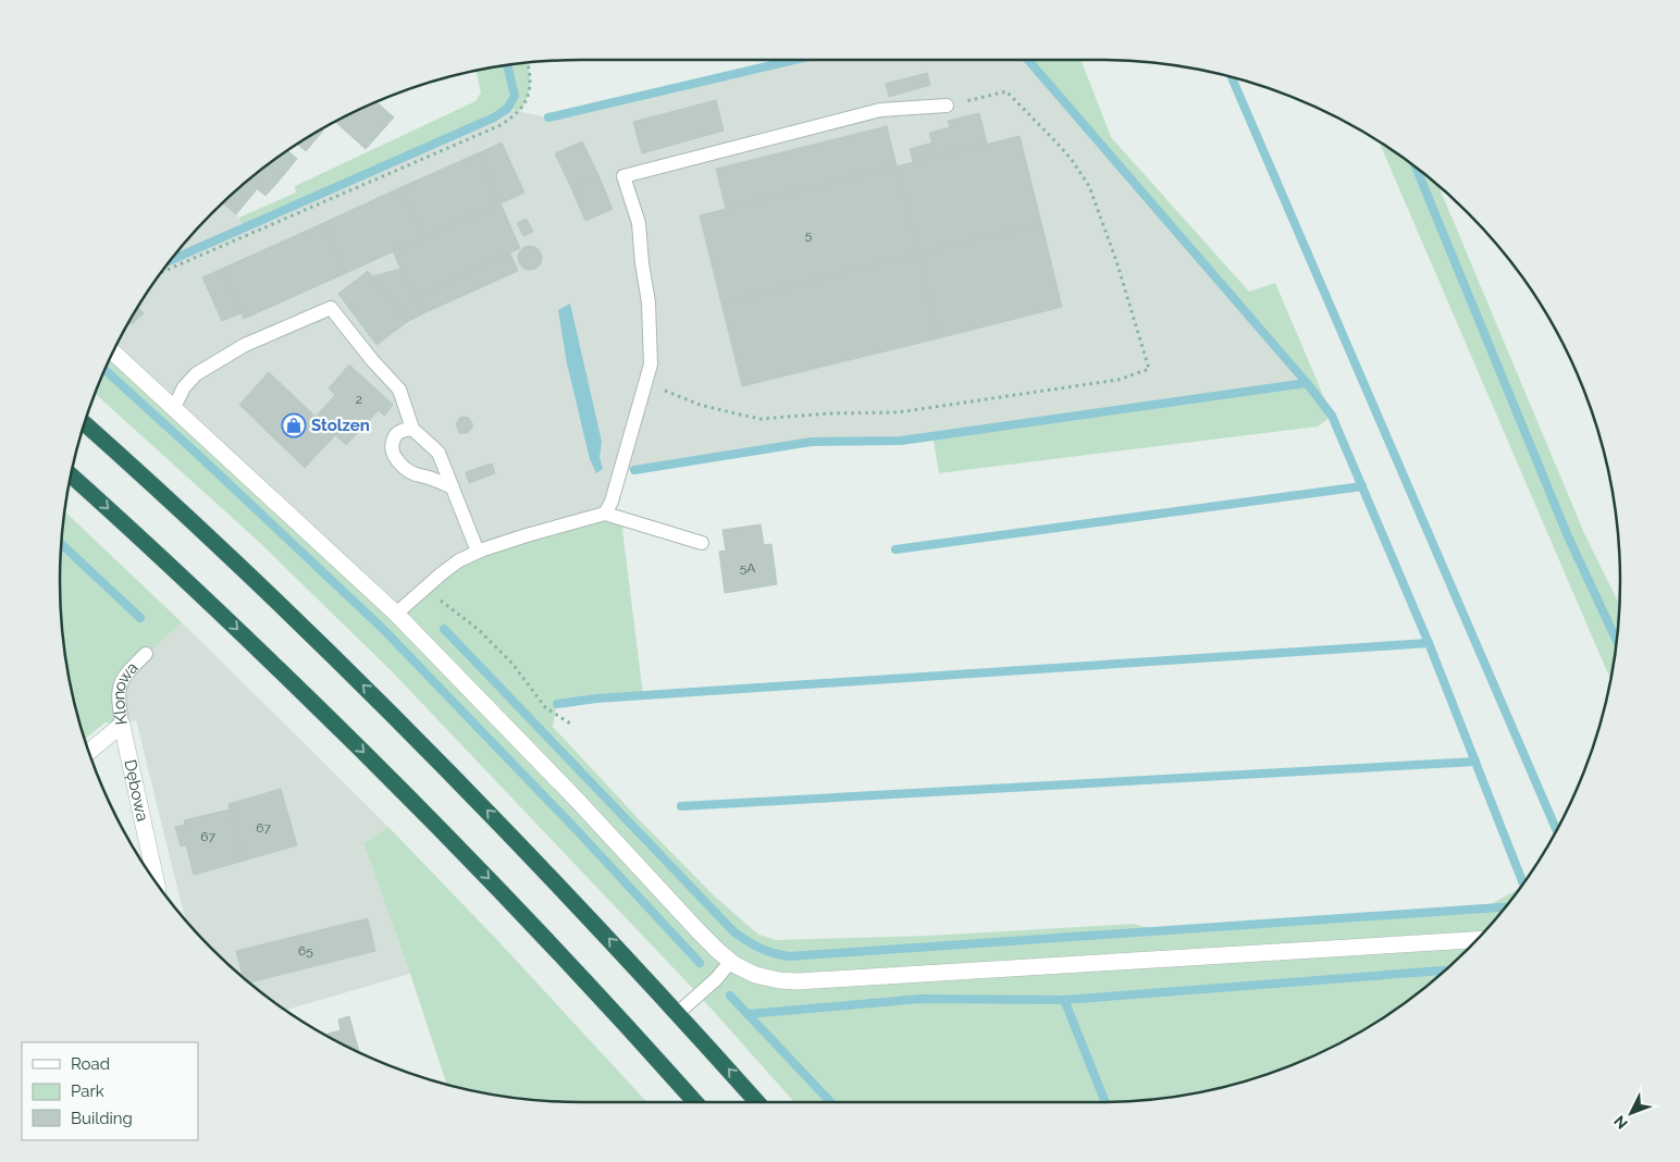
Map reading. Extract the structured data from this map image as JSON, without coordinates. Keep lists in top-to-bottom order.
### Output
{
  "streets": {
    "street": ["Klonowa", "Dębowa"]
  },
  "crossings": [
    ["Klonowa", "Dębowa"]
  ],
  "places": {
    "shop": ["Stolzen"]
  },
  "house_numbers": [
    "5",
    "2",
    "5A",
    "67",
    "67",
    "65"
  ],
  "legend": ["Road", "Park", "Building"],
  "north": "bottom left"
}
